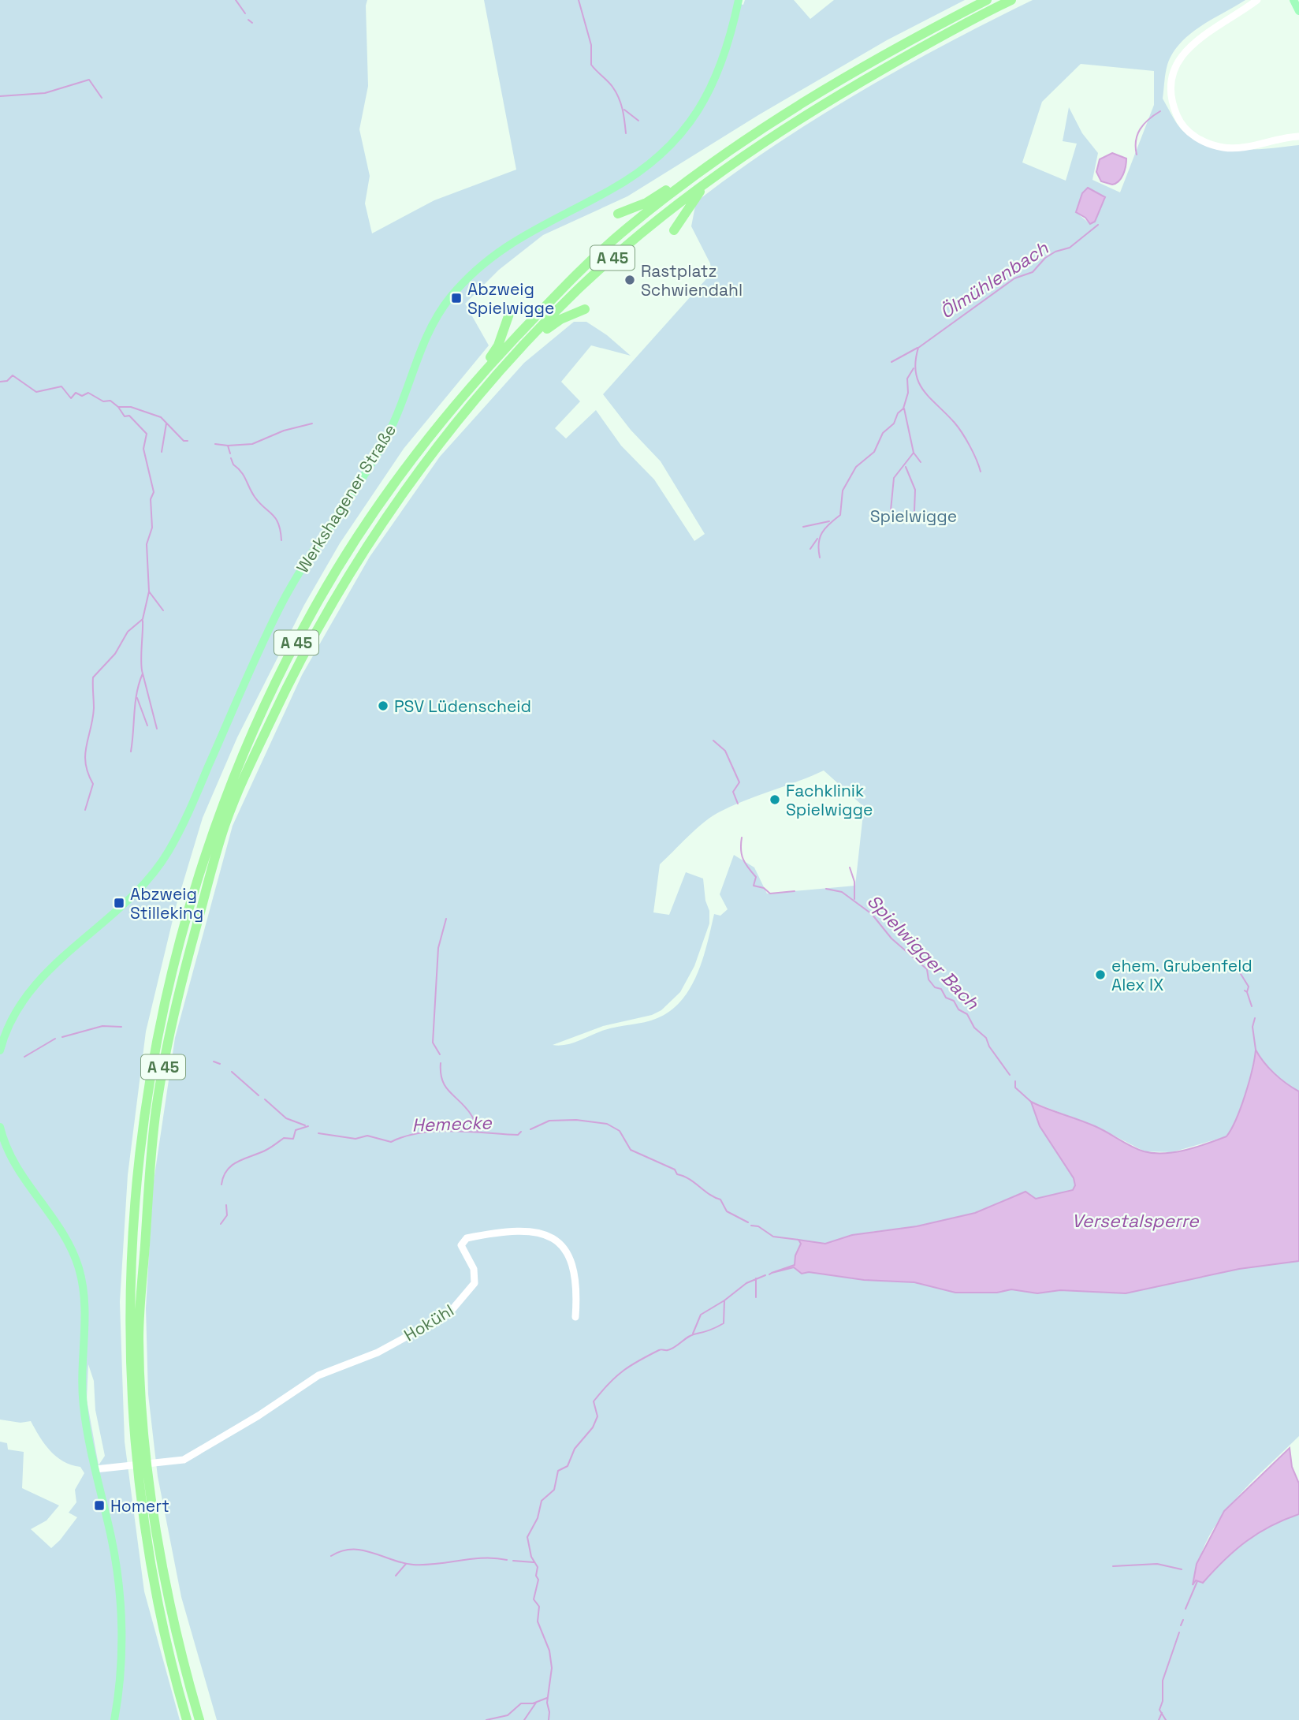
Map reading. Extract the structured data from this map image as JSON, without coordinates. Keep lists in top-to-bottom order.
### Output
{
  "streets": {
    "highway": ["A 45"],
    "main road": ["Werkshagener Straße"],
    "street": ["Hokühl"]
  },
  "water": [
    "Ölmühlenbach",
    "Spielwigger Bach",
    "Hemecke",
    "Versetalsperre"
  ],
  "parks": ["Spielwigge"],
  "places": {
    "other": [
      "Rastplatz Schwiendahl",
      "PSV Lüdenscheid",
      "Fachklinik Spielwigge",
      "ehem. Grubenfeld Alex IX"
    ],
    "transit": ["Abzweig Spielwigge", "Abzweig Stilleking", "Homert"]
  }
}
